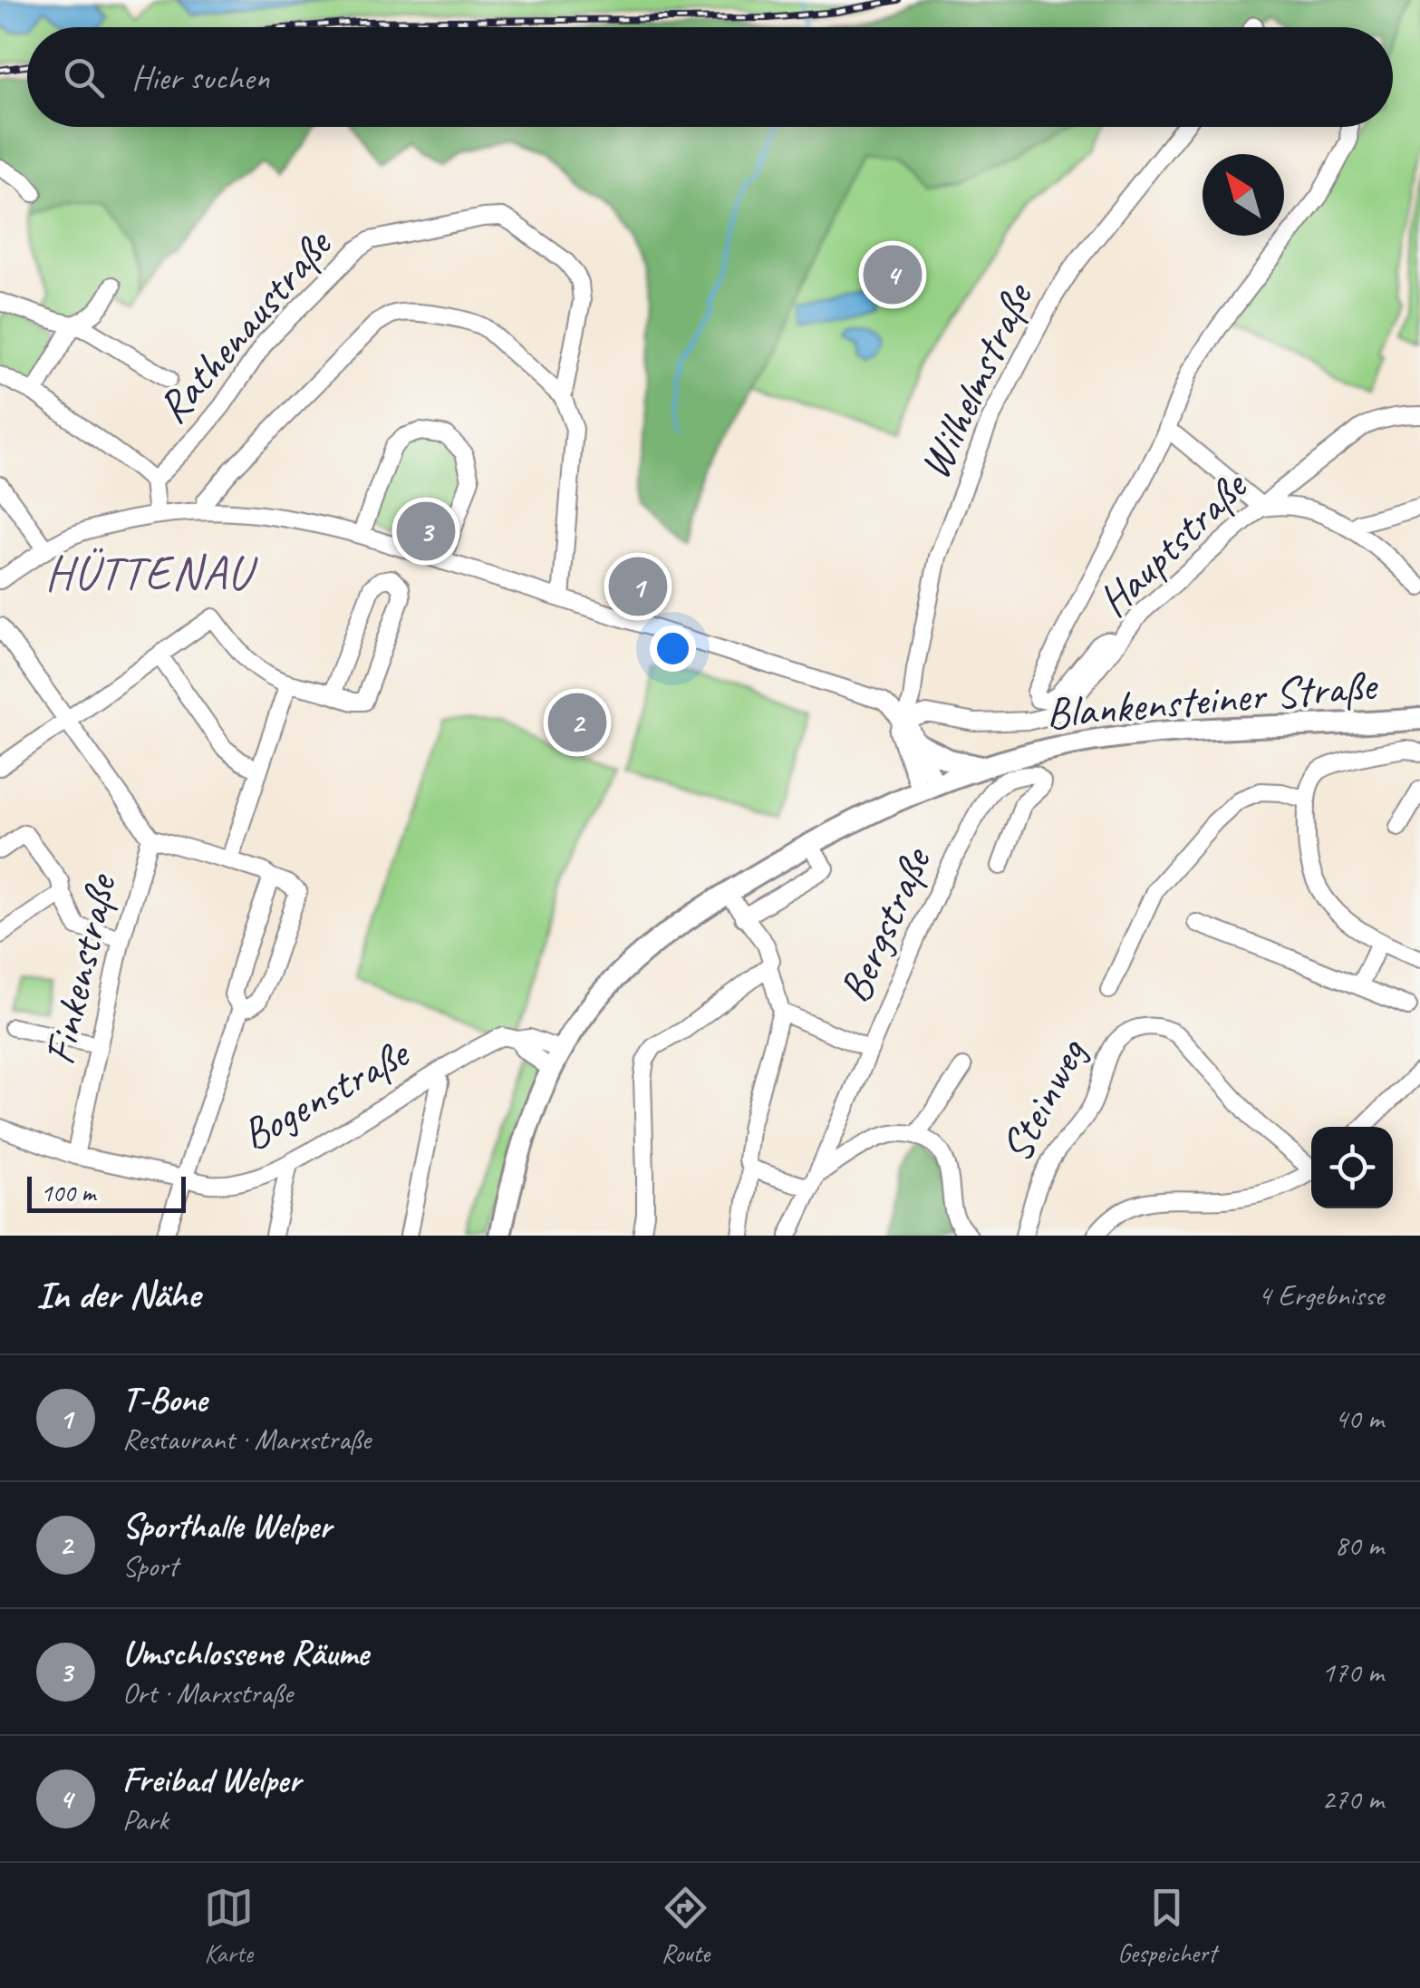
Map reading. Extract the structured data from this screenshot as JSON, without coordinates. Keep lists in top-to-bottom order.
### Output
{
  "streets": {
    "main road": ["Blankensteiner Straße"],
    "street": [
      "Rathenaustraße",
      "Wilhelmstraße",
      "Hauptstraße",
      "Bergstraße",
      "Finkenstraße",
      "Bogenstraße",
      "Steinweg"
    ]
  },
  "crossings": [
    ["Wilhelmstraße", "Hauptstraße"],
    ["Blankensteiner Straße", "Bogenstraße"],
    ["Finkenstraße", "Bogenstraße"]
  ],
  "districts": ["HÜTTENAU"],
  "scale_bar": "100 m",
  "north": "top left",
  "page": {
    "search": "Hier suchen",
    "pins": [
      "4",
      "3",
      "1",
      "2"
    ],
    "scale": "100 m",
    "heading": ["In der Nähe", "4 Ergebnisse"],
    "list": [
      {
        "mark": "1",
        "name": "T-Bone",
        "note": "Restaurant · Marxstraße",
        "value": "40 m"
      },
      {
        "mark": "2",
        "name": "Sporthalle Welper",
        "note": "Sport",
        "value": "80 m"
      },
      {
        "mark": "3",
        "name": "Umschlossene Räume",
        "note": "Ort · Marxstraße",
        "value": "170 m"
      },
      {
        "mark": "4",
        "name": "Freibad Welper",
        "note": "Park",
        "value": "270 m"
      }
    ],
    "nav": ["Karte", "Route", "Gespeichert"]
  }
}
